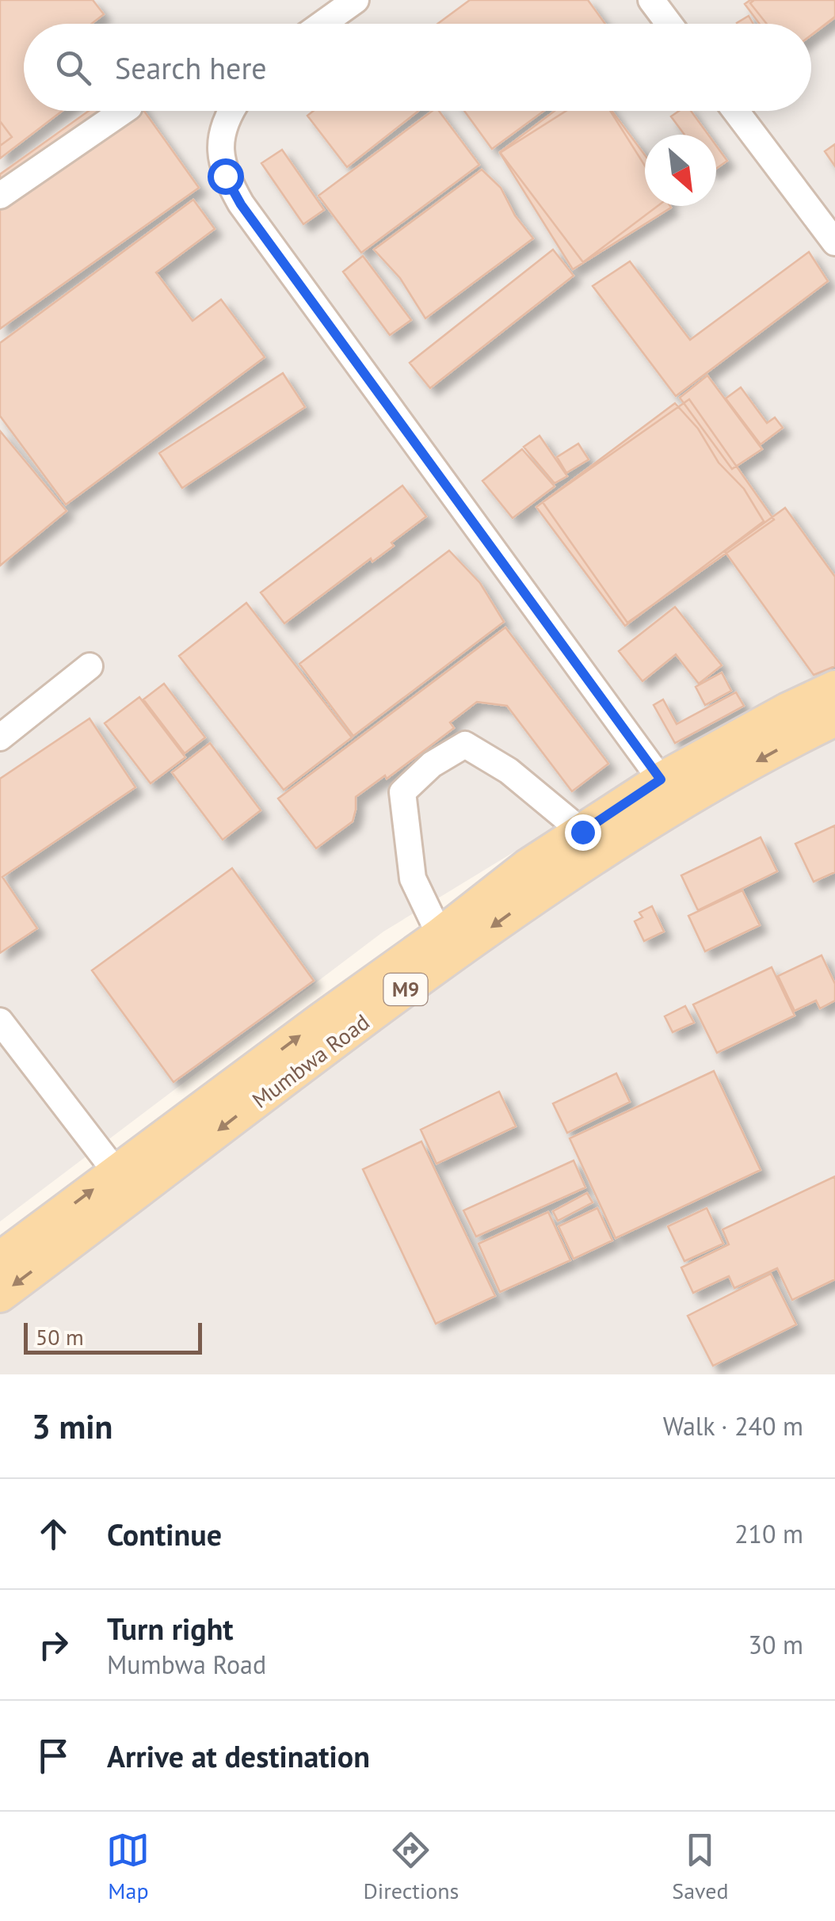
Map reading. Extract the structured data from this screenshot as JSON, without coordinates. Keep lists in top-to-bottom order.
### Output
{
  "streets": {
    "main road": ["M9", "Mumbwa Road"]
  },
  "scale_bar": "50 m",
  "north": "bottom right",
  "page": {
    "search": "Search here",
    "scale": "50 m",
    "heading": ["3 min", "Walk · 240 m"],
    "list": [
      ["Continue", "210 m"],
      ["Turn right", "Mumbwa Road", "30 m"],
      "Arrive at destination"
    ],
    "nav": ["Map", "Directions", "Saved"]
  }
}
